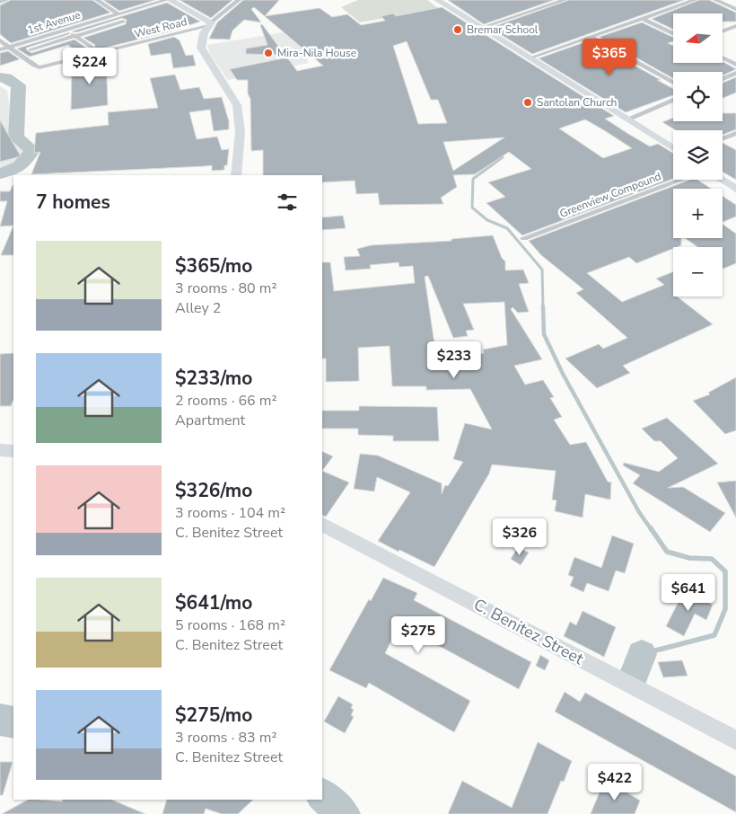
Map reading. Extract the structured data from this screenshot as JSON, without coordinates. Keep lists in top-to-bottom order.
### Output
{
  "streets": {
    "street": [
      "1st Avenue",
      "West Road",
      "Greenview Compound",
      "C. Benitez Street"
    ]
  },
  "crossings": [
    ["1st Avenue", "West Road"]
  ],
  "places": ["Bremar School", "Mira-Nila House", "Santolan Church"],
  "north": "left",
  "page": {
    "map_buttons": ["+", "−"],
    "price": [
      "$365",
      "$224",
      "$233",
      "$326",
      "$641",
      "$275",
      "$422"
    ],
    "heading": "7 homes",
    "list": [
      {
        "name": "$365/mo",
        "note": "3 rooms · 80 m² · Alley 2"
      },
      {
        "name": "$233/mo",
        "note": "2 rooms · 66 m² · Apartment"
      },
      {
        "name": "$326/mo",
        "note": "3 rooms · 104 m² · C. Benitez Street"
      },
      {
        "name": "$641/mo",
        "note": "5 rooms · 168 m² · C. Benitez Street"
      },
      {
        "name": "$275/mo",
        "note": "3 rooms · 83 m² · C. Benitez Street"
      }
    ]
  }
}
